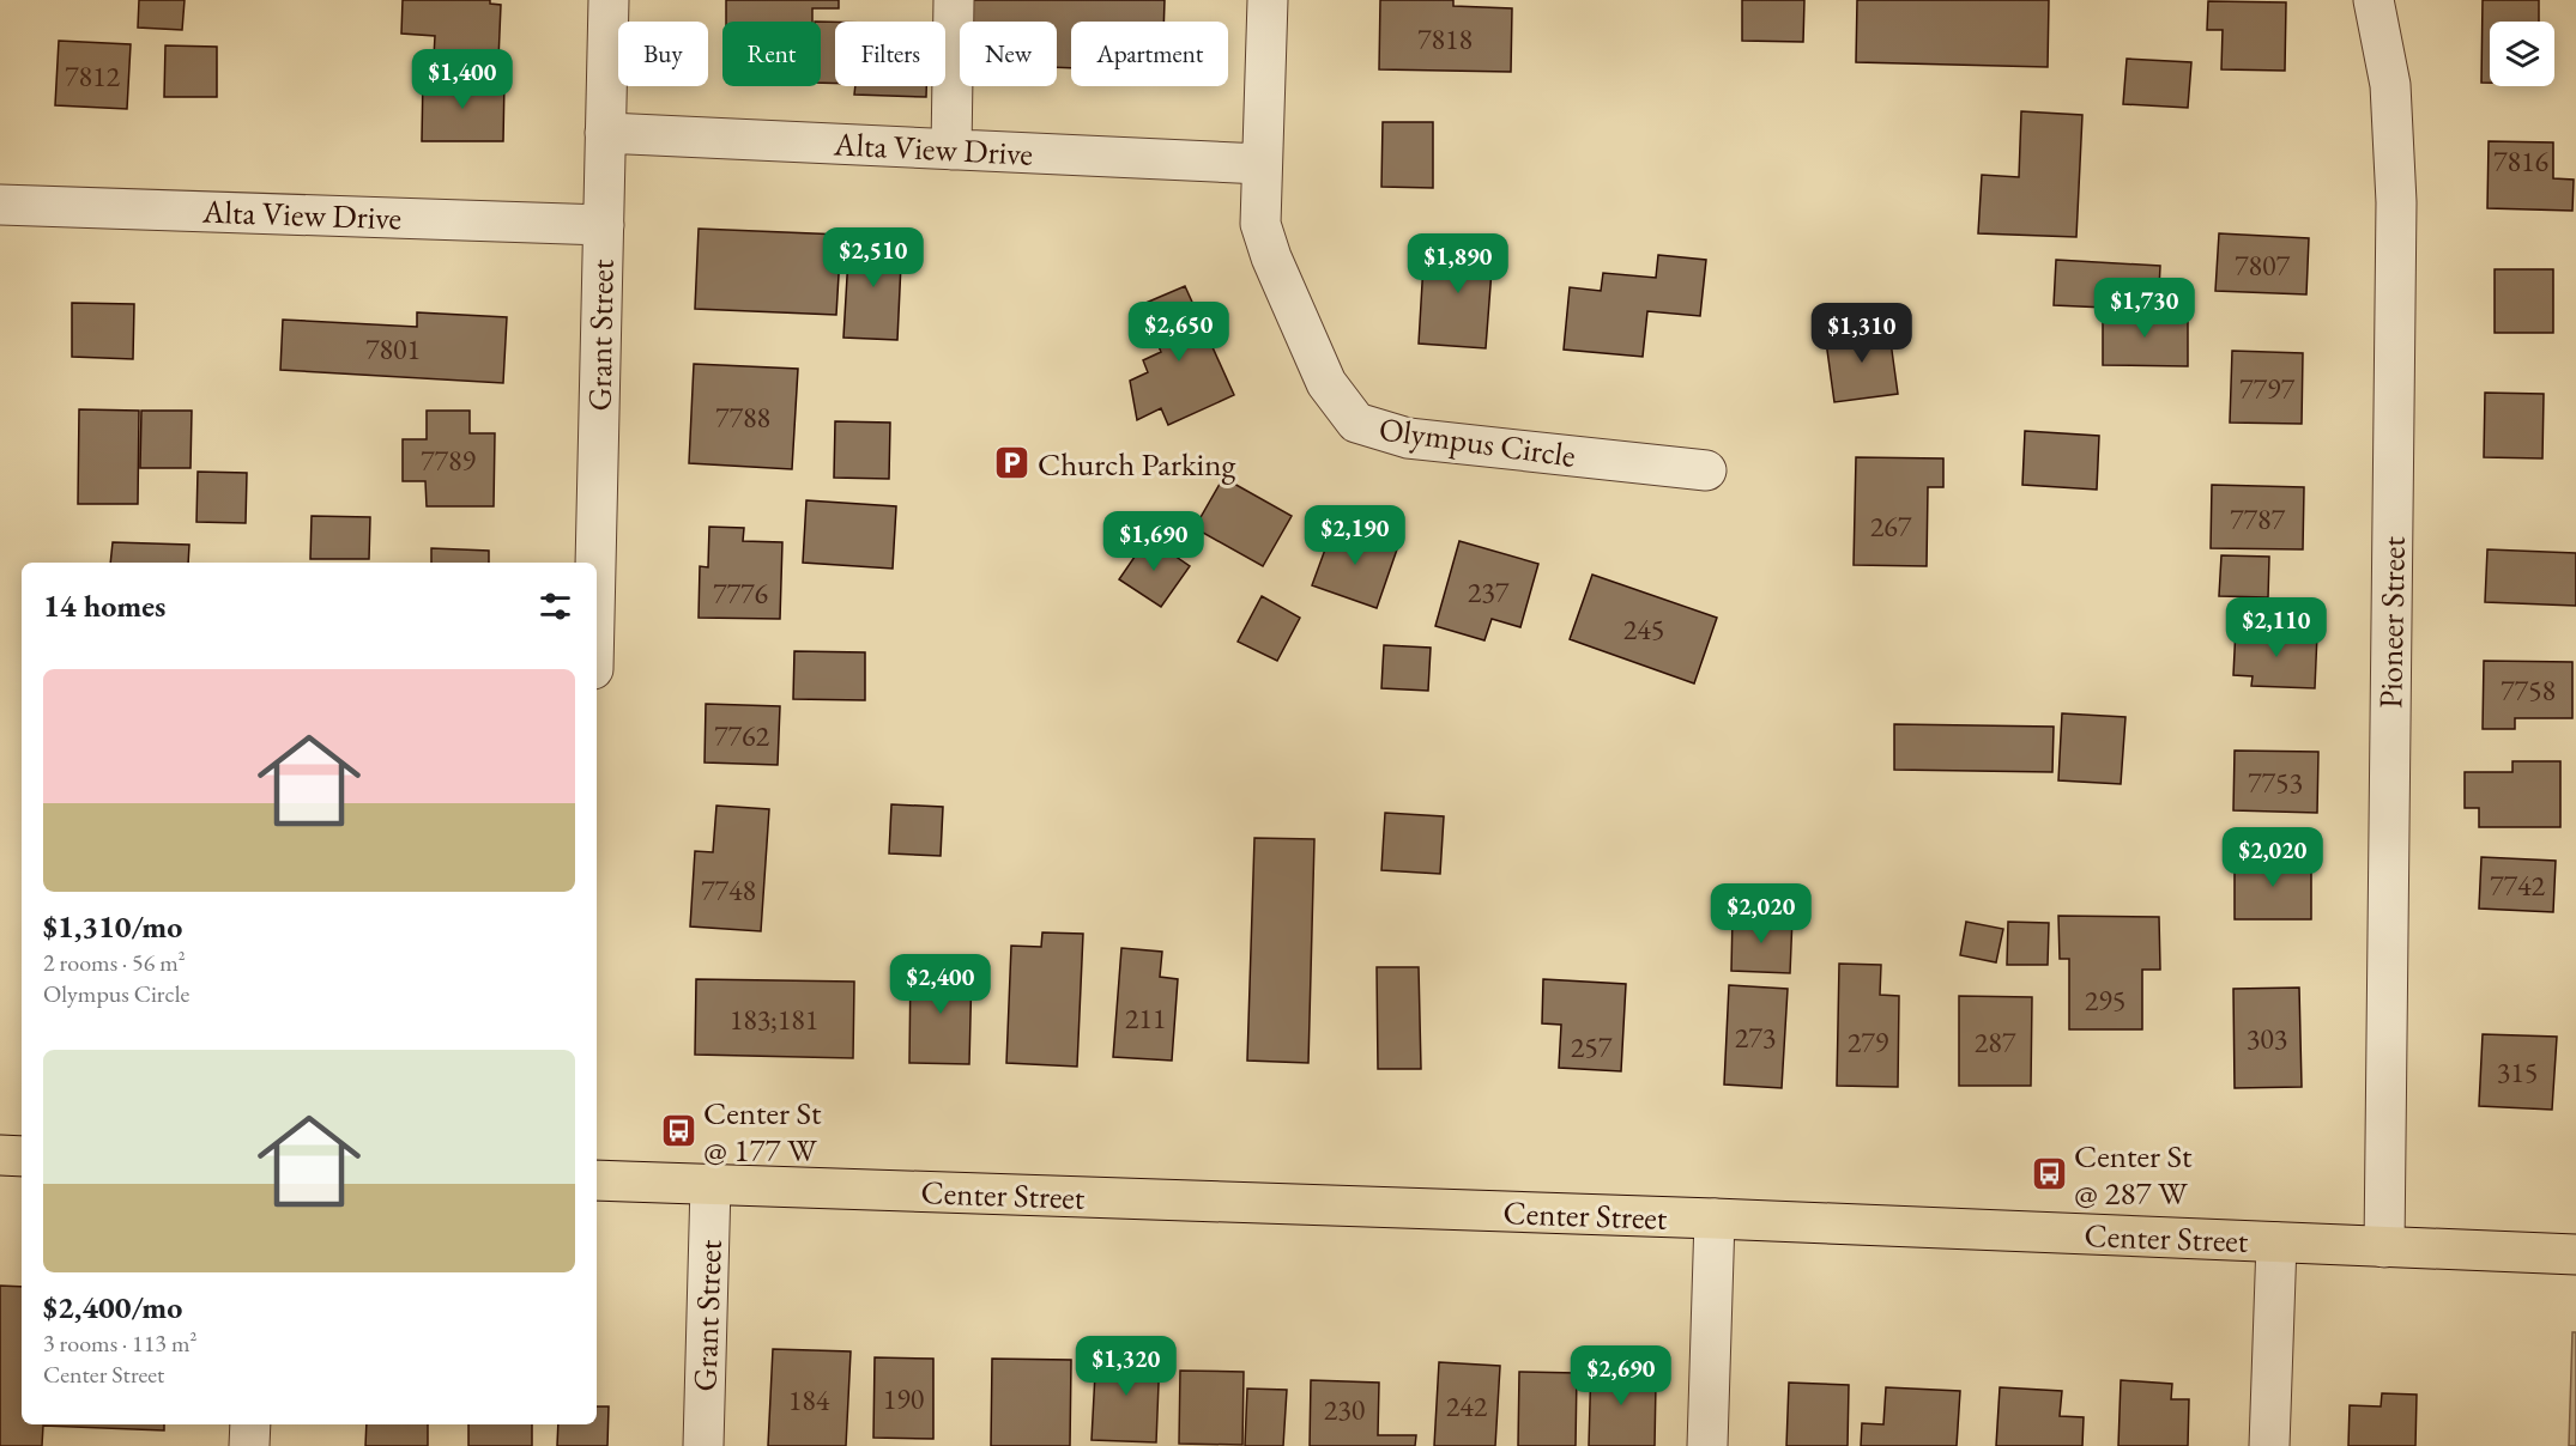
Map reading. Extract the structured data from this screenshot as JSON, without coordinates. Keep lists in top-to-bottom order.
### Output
{
  "streets": {
    "main road": ["Center Street"],
    "street": [
      "Alta View Drive",
      "Grant Street",
      "Olympus Circle",
      "Pioneer Street"
    ]
  },
  "crossings": [
    ["Alta View Drive", "Grant Street"],
    ["Alta View Drive", "Olympus Circle"],
    ["Grant Street", "Center Street"],
    ["Pioneer Street", "Center Street"]
  ],
  "places": {
    "parking": ["Church Parking"],
    "bus stop": ["Center St @ 177 W", "Center St @ 287 W"]
  },
  "house_numbers": [
    "7818",
    "7812",
    "7816",
    "7807",
    "7801",
    "7797",
    "7788",
    "7789",
    "7787",
    "267",
    "237",
    "7776",
    "245",
    "7758",
    "7762",
    "7753",
    "7742",
    "7748",
    "295",
    "211",
    "183;181",
    "273",
    "303",
    "279",
    "287",
    "257",
    "315",
    "190",
    "184",
    "242",
    "230"
  ],
  "page": {
    "chip": [
      "Buy",
      "Rent",
      "Filters",
      "New",
      "Apartment"
    ],
    "price": [
      "$1,400",
      "$2,510",
      "$1,890",
      "$1,730",
      "$2,650",
      "$1,310",
      "$2,190",
      "$1,690",
      "$2,110",
      "$2,020",
      "$2,020",
      "$2,400",
      "$1,320",
      "$2,690"
    ],
    "heading": "14 homes",
    "list": [
      {
        "name": "$1,310/mo",
        "note": "2 rooms · 56 m² · Olympus Circle"
      },
      {
        "name": "$2,400/mo",
        "note": "3 rooms · 113 m² · Center Street"
      }
    ]
  }
}
